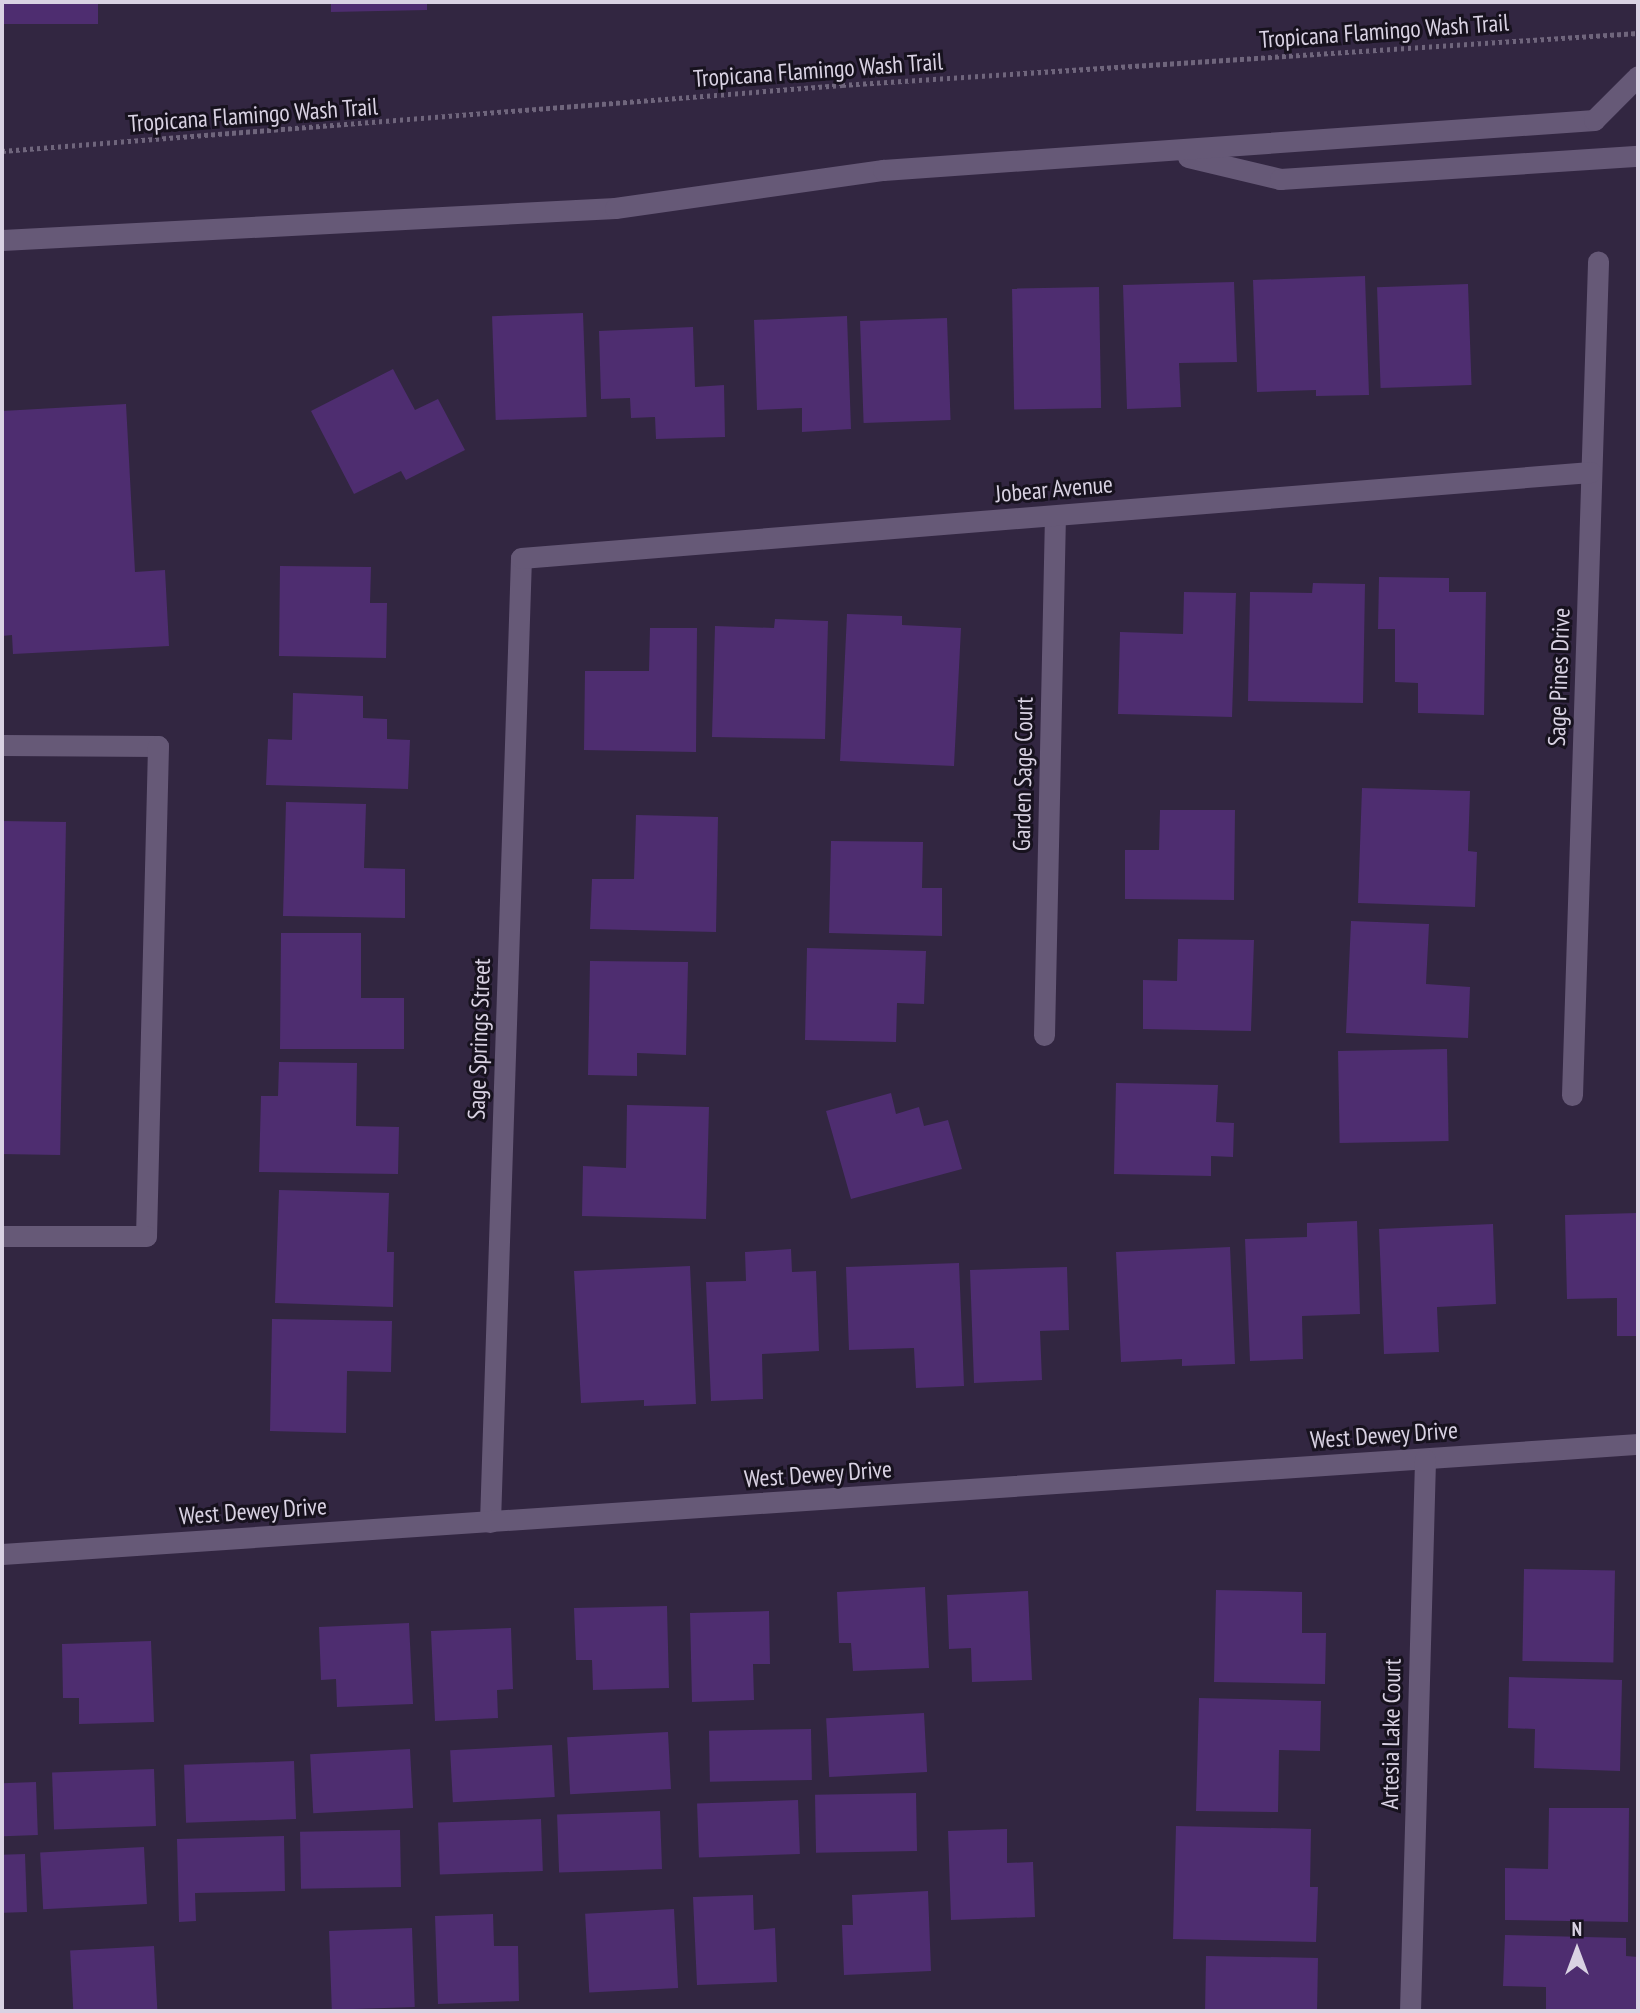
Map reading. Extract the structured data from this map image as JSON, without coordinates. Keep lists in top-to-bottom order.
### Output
{
  "streets": {
    "street": [
      "Jobear Avenue",
      "Sage Pines Drive",
      "Garden Sage Court",
      "Sage Springs Street",
      "West Dewey Drive",
      "Artesia Lake Court"
    ],
    "path": ["Tropicana Flamingo Wash Trail"]
  },
  "crossings": [
    ["Jobear Avenue", "Sage Pines Drive"],
    ["Jobear Avenue", "Garden Sage Court"],
    ["Jobear Avenue", "Sage Springs Street"],
    ["Sage Springs Street", "West Dewey Drive"],
    ["West Dewey Drive", "Artesia Lake Court"]
  ],
  "north": "top"
}
